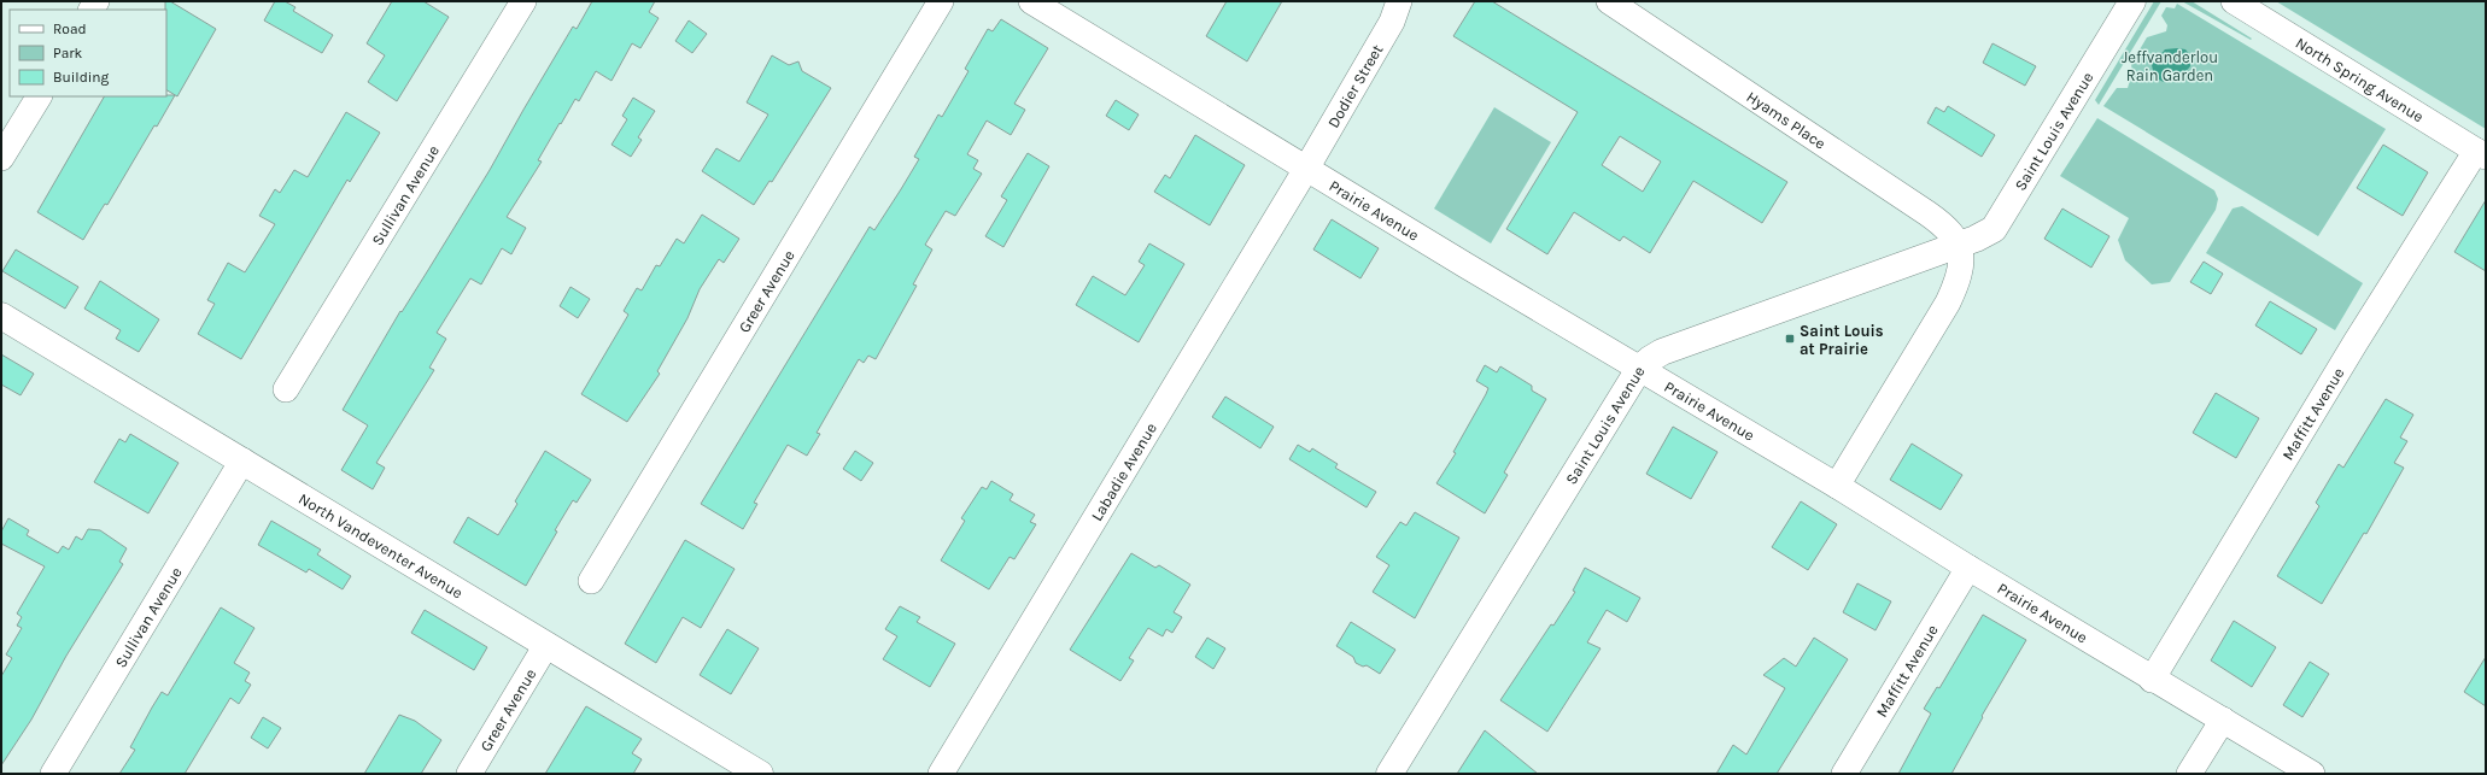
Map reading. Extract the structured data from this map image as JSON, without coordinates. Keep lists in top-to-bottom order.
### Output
{
  "streets": {
    "street": [
      "North Spring Avenue",
      "Dodier Street",
      "Hyams Place",
      "Saint Louis Avenue",
      "Sullivan Avenue",
      "Prairie Avenue",
      "Greer Avenue",
      "Maffitt Avenue",
      "Labadie Avenue",
      "North Vandeventer Avenue"
    ]
  },
  "crossings": [
    ["North Spring Avenue", "Maffitt Avenue"],
    ["Dodier Street", "Prairie Avenue"],
    ["Dodier Street", "Labadie Avenue"],
    ["Hyams Place", "Saint Louis Avenue"],
    ["Saint Louis Avenue", "Prairie Avenue"],
    ["Sullivan Avenue", "North Vandeventer Avenue"],
    ["Prairie Avenue", "Maffitt Avenue"],
    ["Prairie Avenue", "Labadie Avenue"],
    ["Greer Avenue", "North Vandeventer Avenue"]
  ],
  "parks": ["Jeffvanderlou Rain Garden"],
  "places": {
    "transit": ["Saint Louis at Prairie"]
  },
  "legend": ["Road", "Park", "Building"]
}
